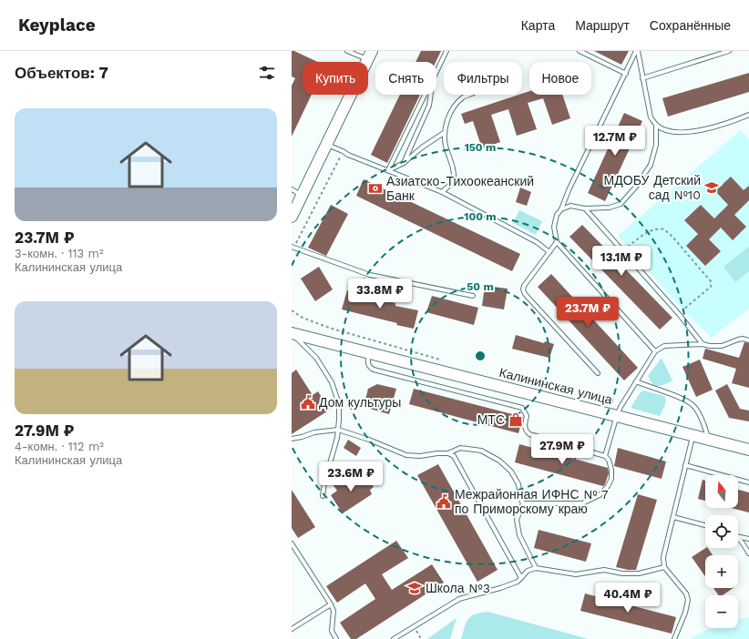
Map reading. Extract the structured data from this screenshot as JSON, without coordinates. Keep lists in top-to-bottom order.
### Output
{
  "streets": {
    "main road": ["Калининская улица"]
  },
  "places": {
    "school or university": ["МДОБУ Детский сад №10", "Школа №3"],
    "bank": ["Азиатско-Тихоокеанский Банк"],
    "public building": ["Дом культуры", "Межрайонная ИФНС № 7 по Приморскому краю"],
    "shop": ["МТС"]
  },
  "north": "top",
  "page": {
    "header": "Keyplace",
    "nav": ["Карта", "Маршрут", "Сохранённые"],
    "heading": "Объектов: 7",
    "chip": [
      "Купить",
      "Снять",
      "Фильтры",
      "Новое"
    ],
    "list": [
      {
        "name": "23.7M ₽",
        "note": "3-комн. · 113 m² · Калининская улица"
      },
      {
        "name": "27.9M ₽",
        "note": "4-комн. · 112 m² · Калининская улица"
      }
    ],
    "price": [
      "12.7M ₽",
      "13.1M ₽",
      "33.8M ₽",
      "23.7M ₽",
      "27.9M ₽",
      "23.6M ₽",
      "40.4M ₽"
    ],
    "map_buttons": ["+", "−"]
  },
  "rings": ["150 m", "100 m", "50 m"]
}
